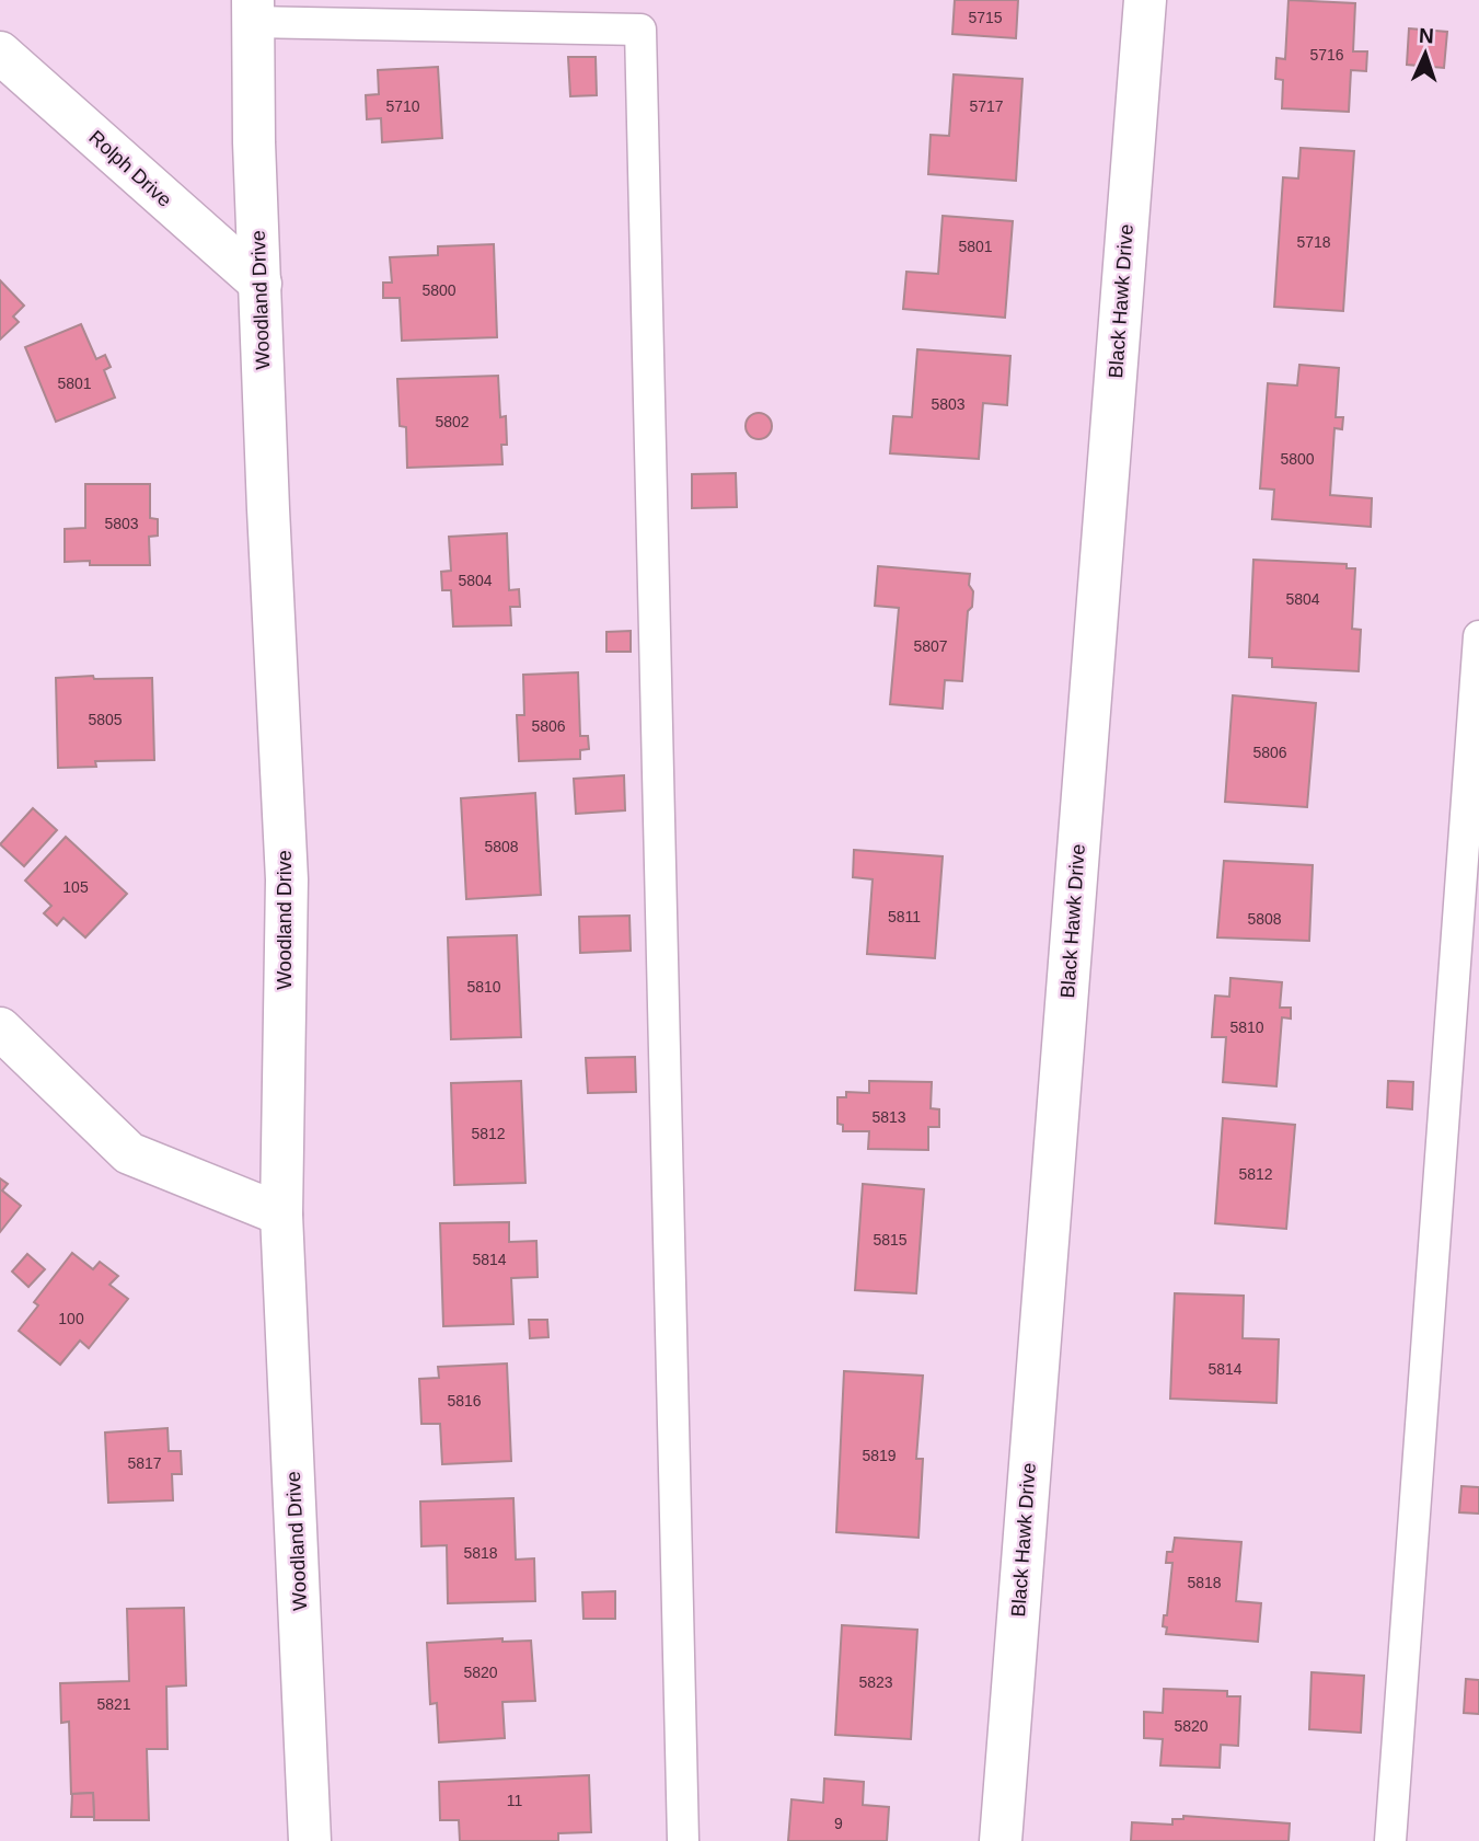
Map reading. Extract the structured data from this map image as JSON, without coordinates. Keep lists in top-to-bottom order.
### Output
{
  "streets": {
    "street": ["Rolph Drive", "Woodland Drive", "Black Hawk Drive"]
  },
  "crossings": [
    ["Rolph Drive", "Woodland Drive"]
  ],
  "house_numbers": [
    "5715",
    "5716",
    "5710",
    "5717",
    "5718",
    "5801",
    "5800",
    "5801",
    "5803",
    "5802",
    "5800",
    "5803",
    "5804",
    "5804",
    "5807",
    "5805",
    "5806",
    "5806",
    "5808",
    "105",
    "5811",
    "5808",
    "5810",
    "5810",
    "5813",
    "5812",
    "5812",
    "5815",
    "5814",
    "100",
    "5814",
    "5816",
    "5819",
    "5817",
    "5818",
    "5818",
    "5820",
    "5823",
    "5821",
    "5820",
    "11",
    "9"
  ],
  "north": "top"
}
